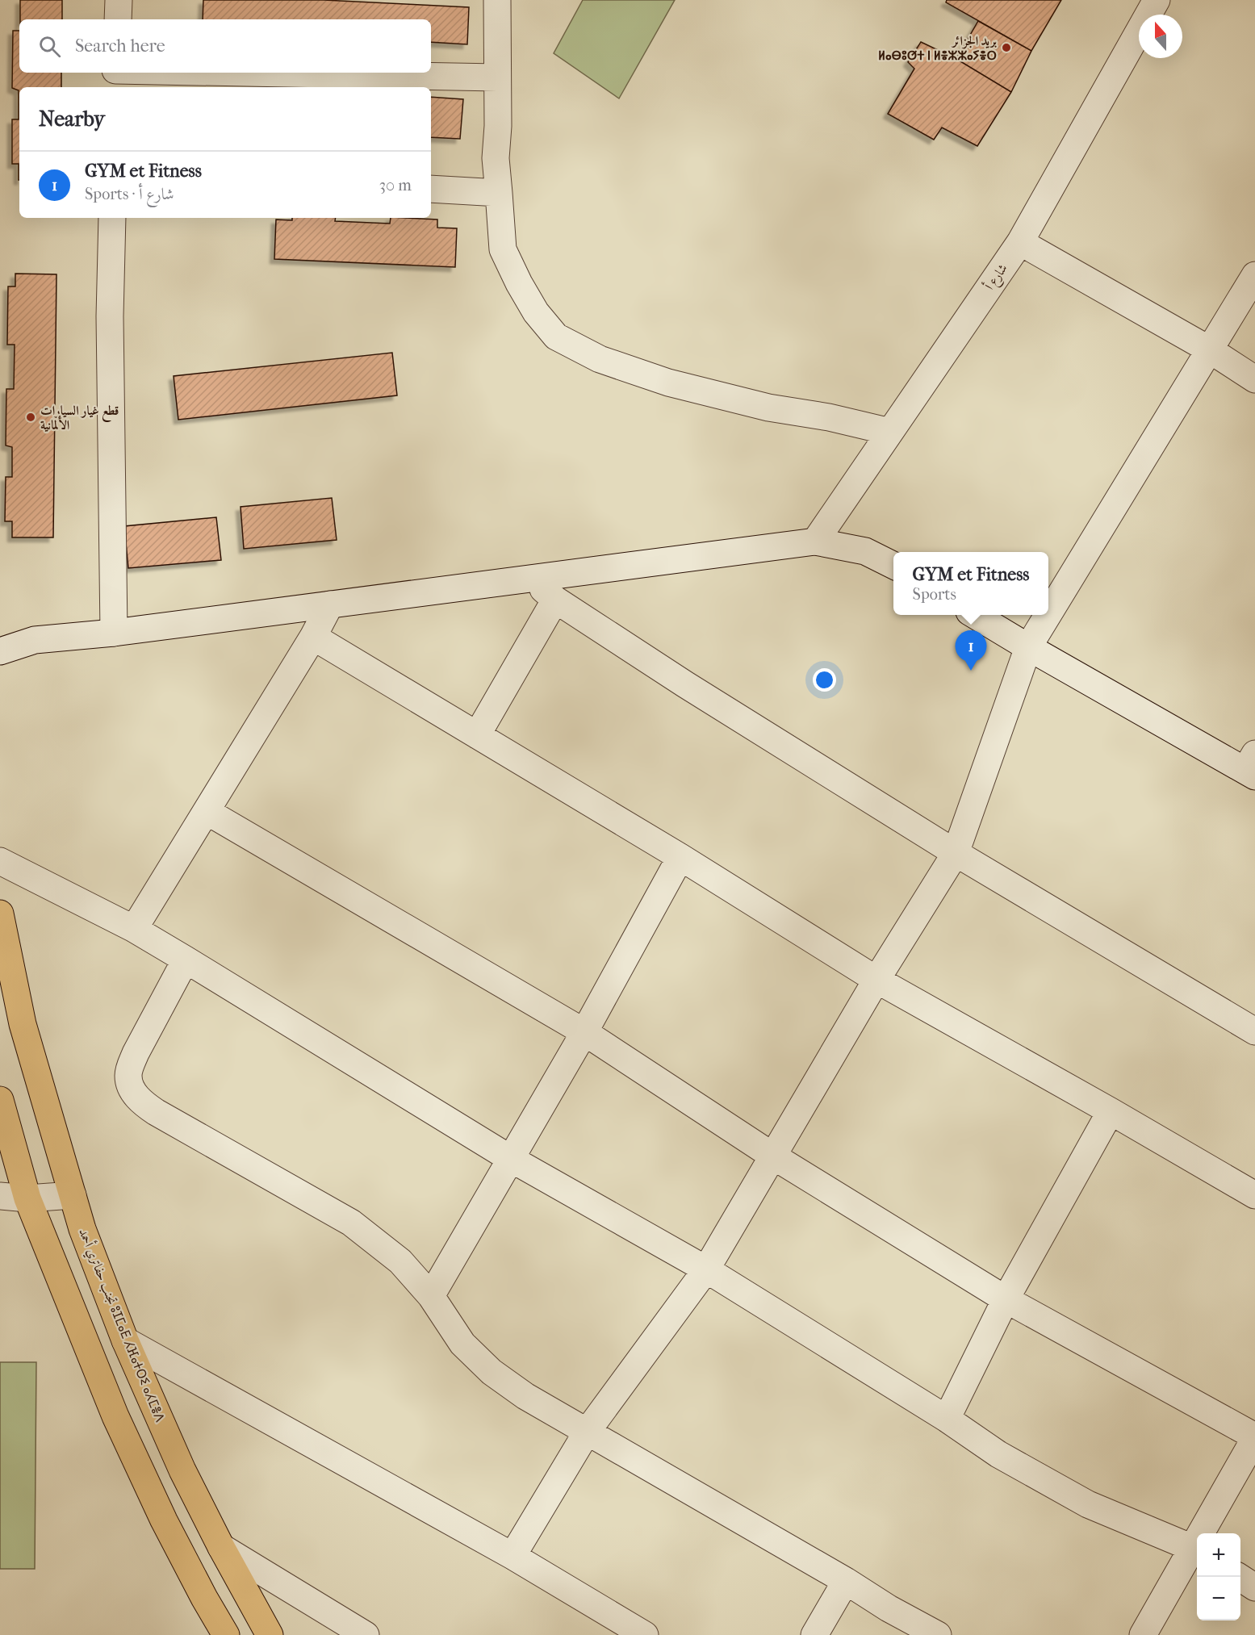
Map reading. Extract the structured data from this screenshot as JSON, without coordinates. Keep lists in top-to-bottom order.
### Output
{
  "streets": {
    "main road": ["تجنب حفاتري أحمد ⵓⵊⵎⴰⴹ ⵃⴼⴰⵜⵔⵉ ⴰⵃⵎⴻⴷ"],
    "street": ["شارع أ"]
  },
  "places": ["بريد الجزائر ⵍⴰⴱⵓⵚⵜ ⵏ ⵍⴻⵣⵣⴰⵢⴻⵔ", "قطع غيار السيارات الألمانية"],
  "north": "top",
  "page": {
    "search": "Search here",
    "heading": "Nearby",
    "list": [
      {
        "mark": "1",
        "name": "GYM et Fitness",
        "note": "Sports · شارع أ",
        "value": "30 m"
      }
    ],
    "popup": ["GYM et Fitness", "Sports"],
    "pins": "1",
    "map_buttons": ["+", "−"]
  }
}
